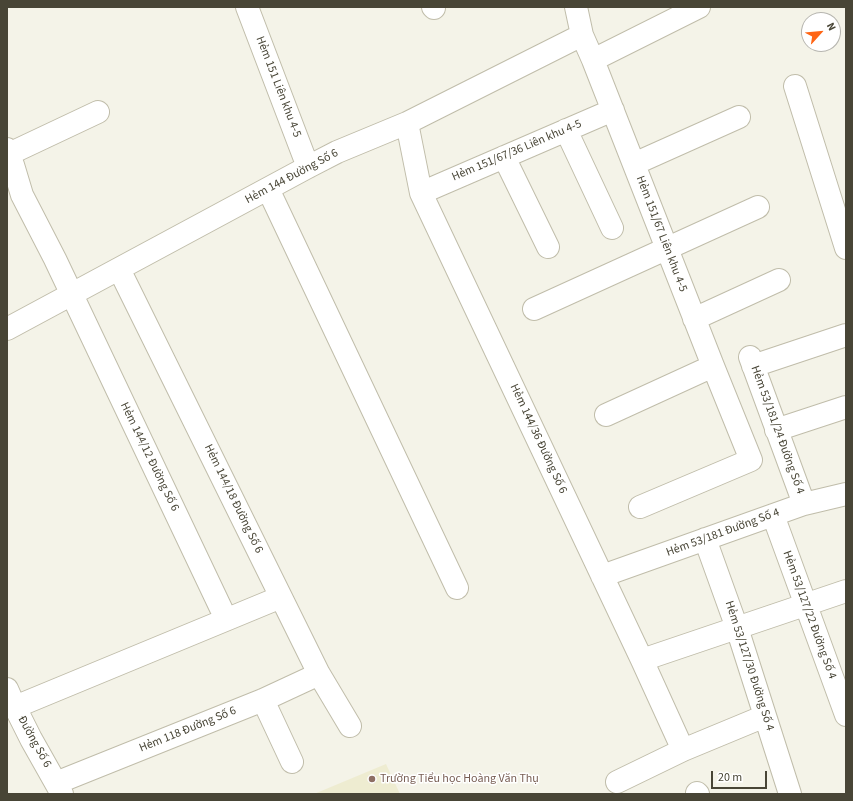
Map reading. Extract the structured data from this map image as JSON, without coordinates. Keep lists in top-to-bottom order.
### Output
{
  "streets": {
    "street": [
      "Hẻm 151 Liên khu 4-5",
      "Hẻm 151/67/36 Liên khu 4-5",
      "Hẻm 144 Đường Số 6",
      "Hẻm 151/67 Liên khu 4-5",
      "Hẻm 53/181/24 Đường Số 4",
      "Hẻm 144/36 Đường Số 6",
      "Hẻm 144/12 Đường Số 6",
      "Hẻm 144/18 Đường Số 6",
      "Hẻm 53/181 Đường Số 4",
      "Hẻm 53/127/22 Đường Số 4",
      "Hẻm 53/127/30 Đường Số 4",
      "Hẻm 118 Đường Số 6",
      "Đường Số 6"
    ]
  },
  "crossings": [
    ["Hẻm 151 Liên khu 4-5", "Hẻm 144 Đường Số 6"],
    ["Hẻm 151/67/36 Liên khu 4-5", "Hẻm 151/67 Liên khu 4-5"],
    ["Hẻm 151/67/36 Liên khu 4-5", "Hẻm 144/36 Đường Số 6"],
    ["Hẻm 144 Đường Số 6", "Hẻm 151/67 Liên khu 4-5"],
    ["Hẻm 144 Đường Số 6", "Hẻm 144/36 Đường Số 6"],
    ["Hẻm 144 Đường Số 6", "Hẻm 144/12 Đường Số 6"],
    ["Hẻm 144 Đường Số 6", "Hẻm 144/18 Đường Số 6"],
    ["Hẻm 53/181/24 Đường Số 4", "Hẻm 53/181 Đường Số 4"],
    ["Hẻm 144/36 Đường Số 6", "Hẻm 53/181 Đường Số 4"],
    ["Hẻm 144/18 Đường Số 6", "Hẻm 118 Đường Số 6"],
    ["Hẻm 53/181 Đường Số 4", "Hẻm 53/127/22 Đường Số 4"],
    ["Hẻm 53/181 Đường Số 4", "Hẻm 53/127/30 Đường Số 4"],
    ["Hẻm 118 Đường Số 6", "Đường Số 6"]
  ],
  "places": ["Trường Tiểu học Hoàng Văn Thụ"],
  "scale_bar": "20 m",
  "north": "top right"
}
